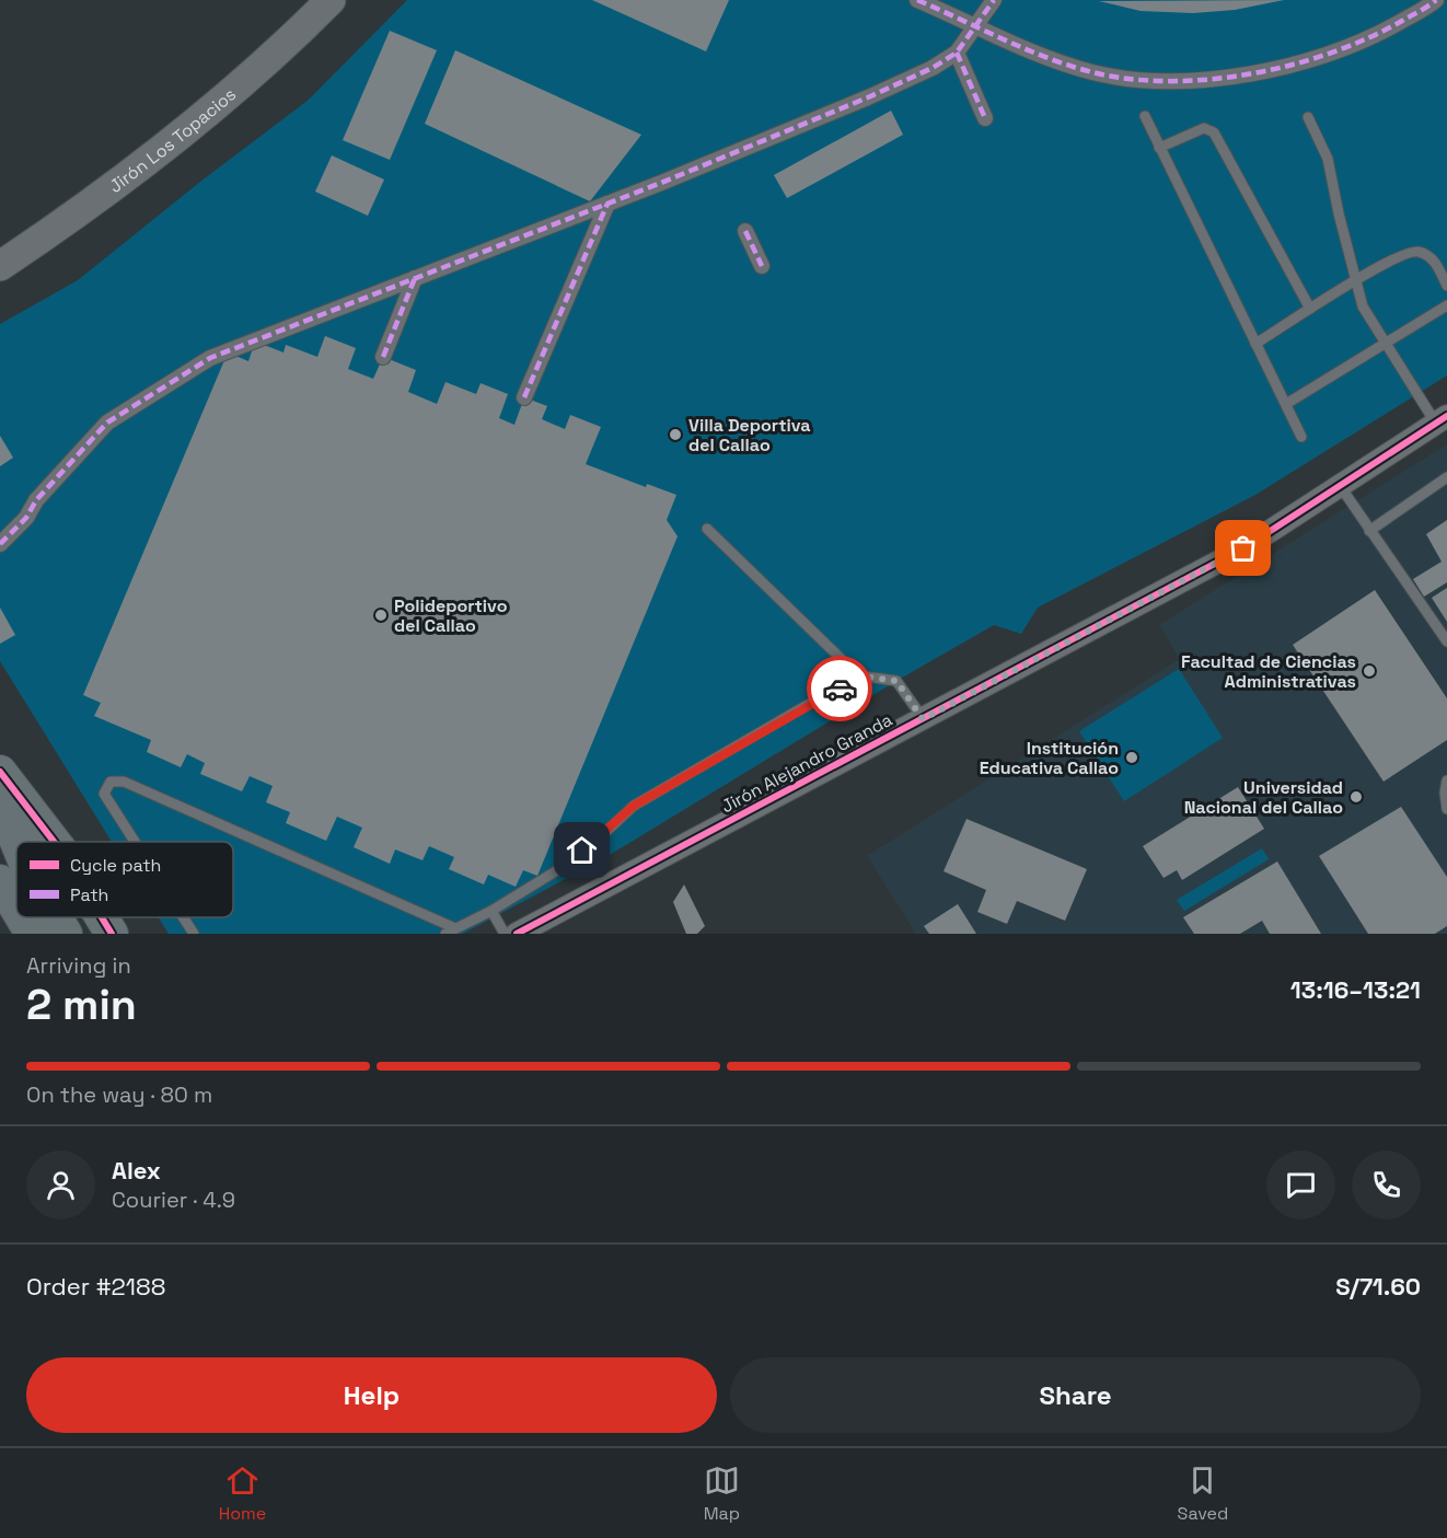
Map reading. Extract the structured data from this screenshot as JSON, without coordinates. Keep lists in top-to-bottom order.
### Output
{
  "streets": {
    "main road": ["Jirón Los Topacios"],
    "street": ["Jirón Alejandro Granda"]
  },
  "places": [
    "Villa Deportiva del Callao",
    "Polideportivo del Callao",
    "Facultad de Ciencias Administrativas",
    "Institución Educativa Callao",
    "Universidad Nacional del Callao"
  ],
  "legend": ["Cycle path", "Path"],
  "page": {
    "heading": ["2 min", "Arriving in", "13:16–13:21"],
    "panel": [
      "Alex",
      "Courier · 4.9",
      "Order #2188",
      "S/71.60"
    ],
    "bar": "On the way · 80 m",
    "buttons": ["Help", "Share"],
    "tabs": ["Home", "Map", "Saved"]
  }
}
